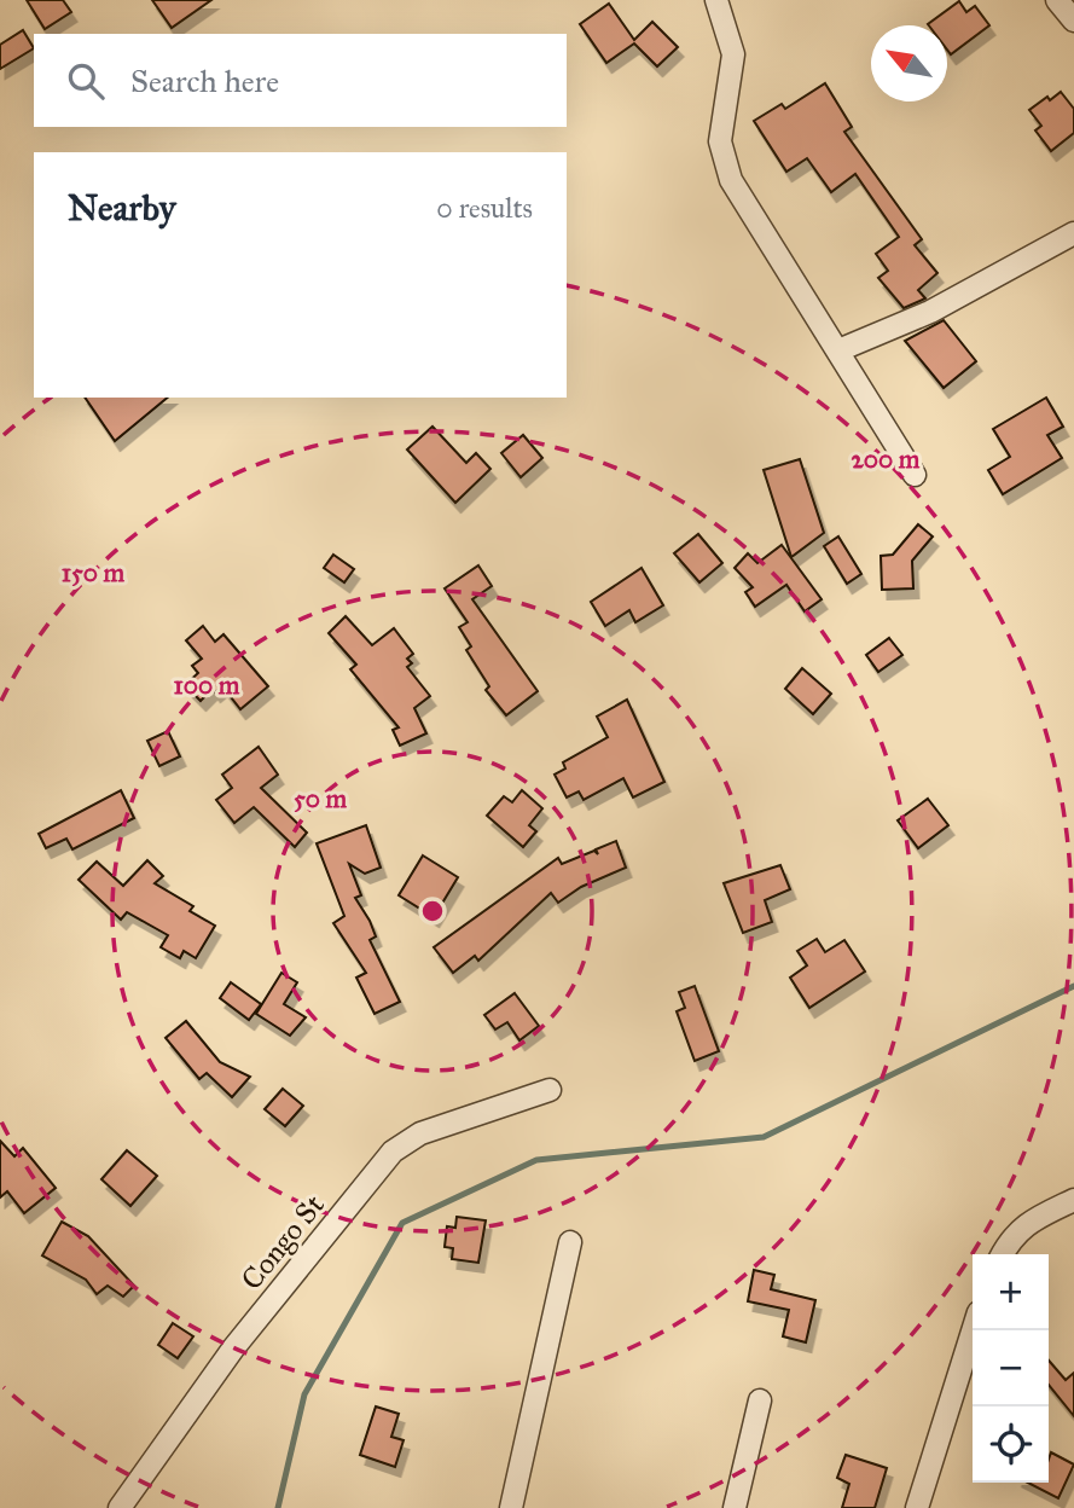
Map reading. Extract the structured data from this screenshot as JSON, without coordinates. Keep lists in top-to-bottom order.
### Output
{
  "streets": {
    "street": ["Congo St"]
  },
  "north": "top left",
  "page": {
    "search": "Search here",
    "heading": ["Nearby", "0 results"],
    "map_buttons": ["+", "−"]
  },
  "rings": [
    "200 m",
    "150 m",
    "100 m",
    "50 m"
  ]
}
